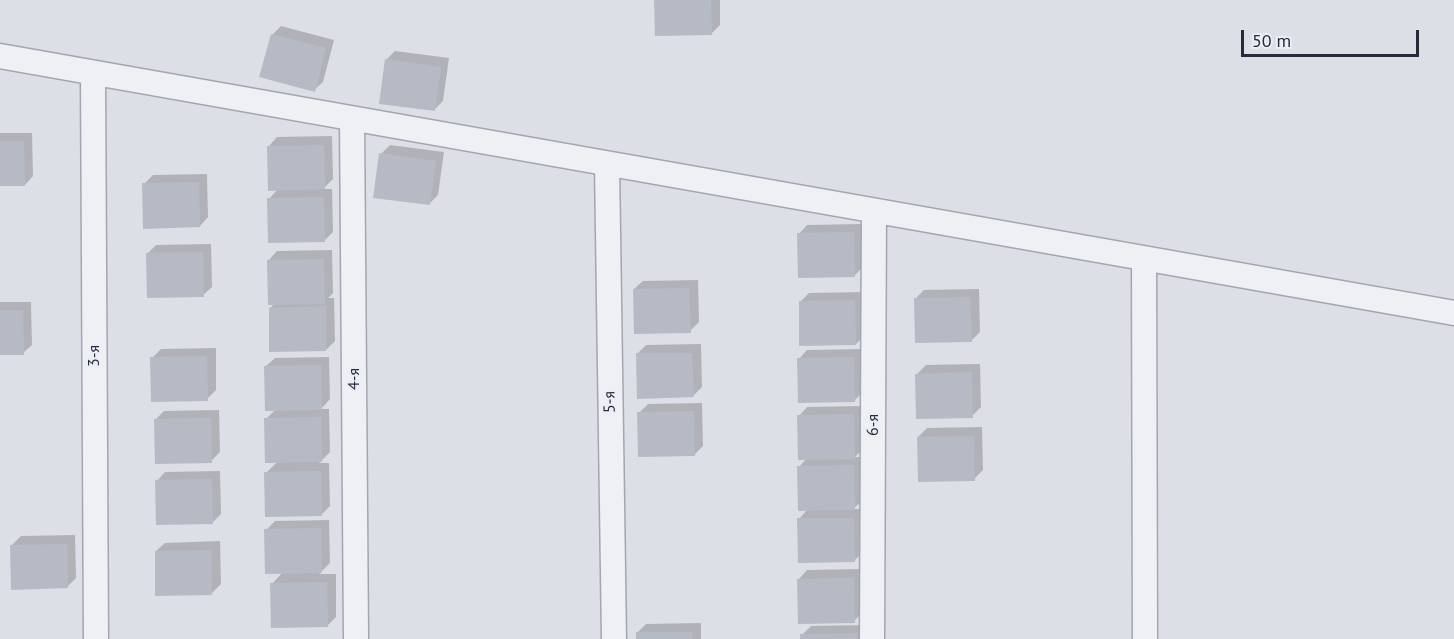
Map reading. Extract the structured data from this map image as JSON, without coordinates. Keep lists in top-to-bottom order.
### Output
{
  "streets": {
    "street": [
      "3-я",
      "4-я",
      "5-я",
      "6-я"
    ]
  },
  "scale_bar": "50 m"
}
